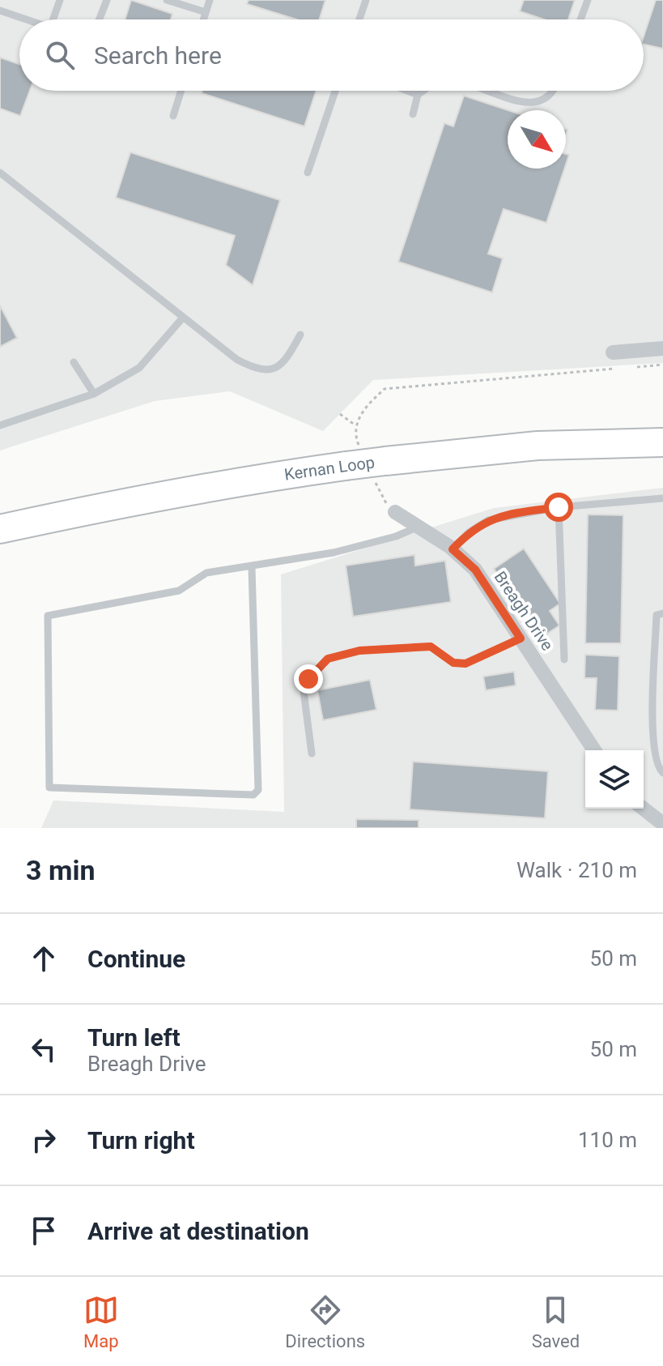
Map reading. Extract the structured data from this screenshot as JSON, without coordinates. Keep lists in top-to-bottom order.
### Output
{
  "streets": {
    "highway": ["Kernan Loop"],
    "street": ["Breagh Drive"]
  },
  "north": "bottom right",
  "page": {
    "search": "Search here",
    "heading": ["3 min", "Walk · 210 m"],
    "list": [
      ["Continue", "50 m"],
      ["Turn left", "Breagh Drive", "50 m"],
      ["Turn right", "110 m"],
      "Arrive at destination"
    ],
    "nav": ["Map", "Directions", "Saved"]
  }
}
